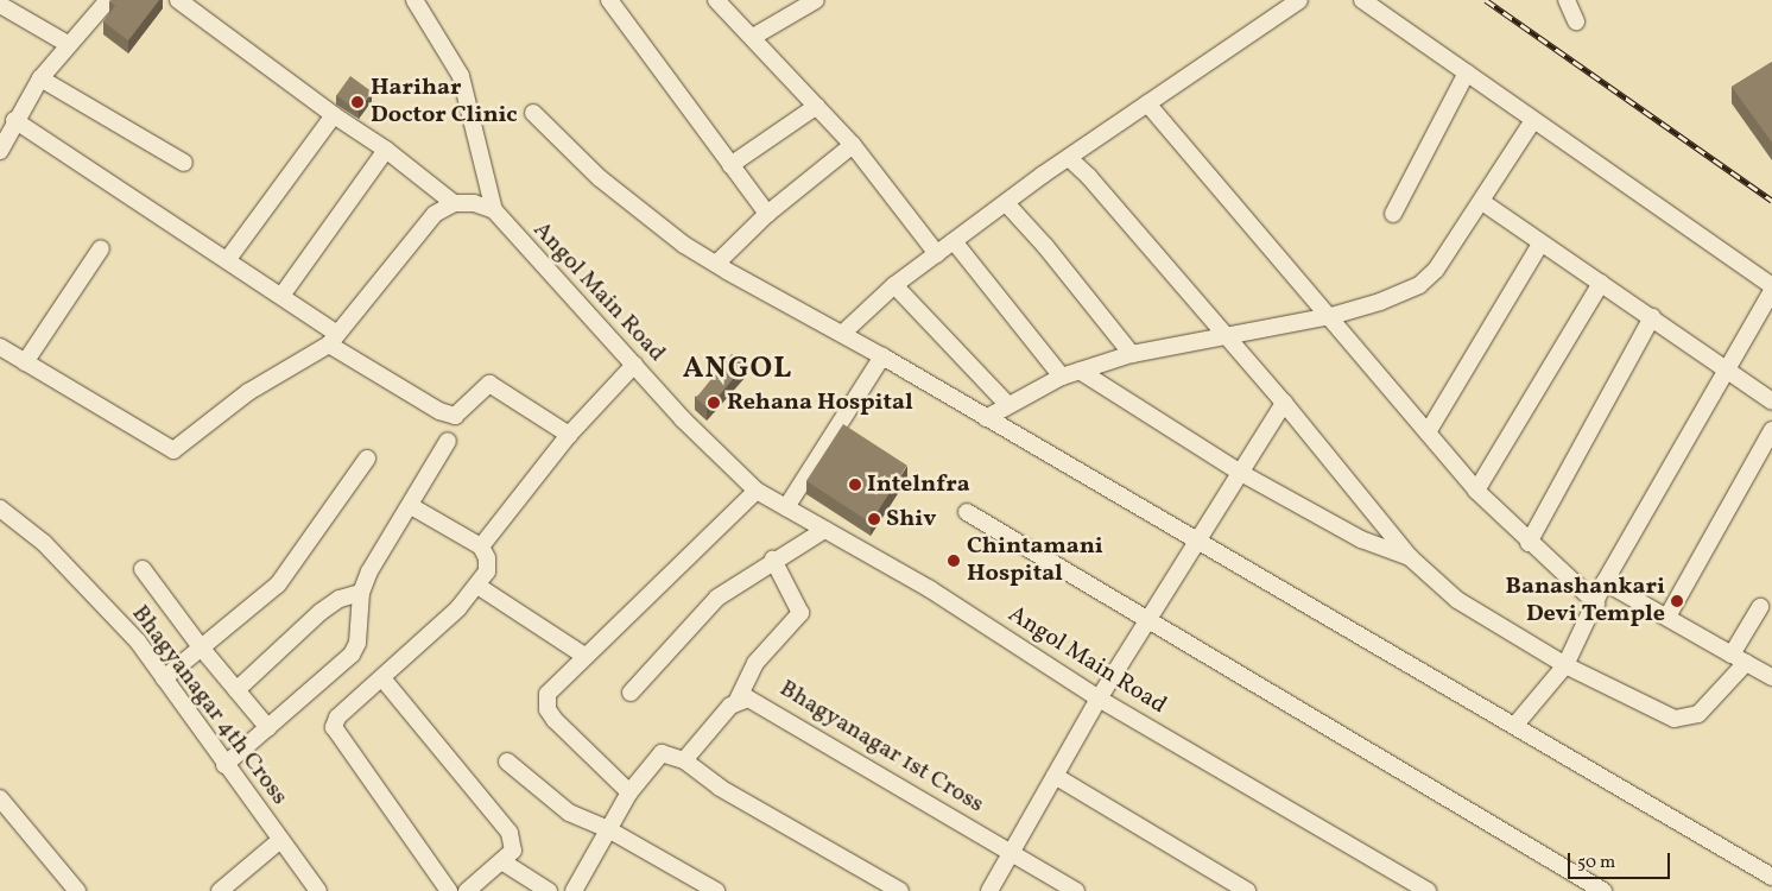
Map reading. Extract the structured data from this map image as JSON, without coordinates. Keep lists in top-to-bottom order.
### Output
{
  "streets": {
    "street": ["Angol Main Road", "Bhagyanagar 4th Cross", "Bhagyanagar 1st Cross"]
  },
  "districts": ["ANGOL"],
  "places": [
    "Harihar Doctor Clinic",
    "Rehana Hospital",
    "Intelnfra",
    "Shiv",
    "Chintamani Hospital",
    "Banashankari Devi Temple"
  ],
  "scale_bar": "50 m"
}
